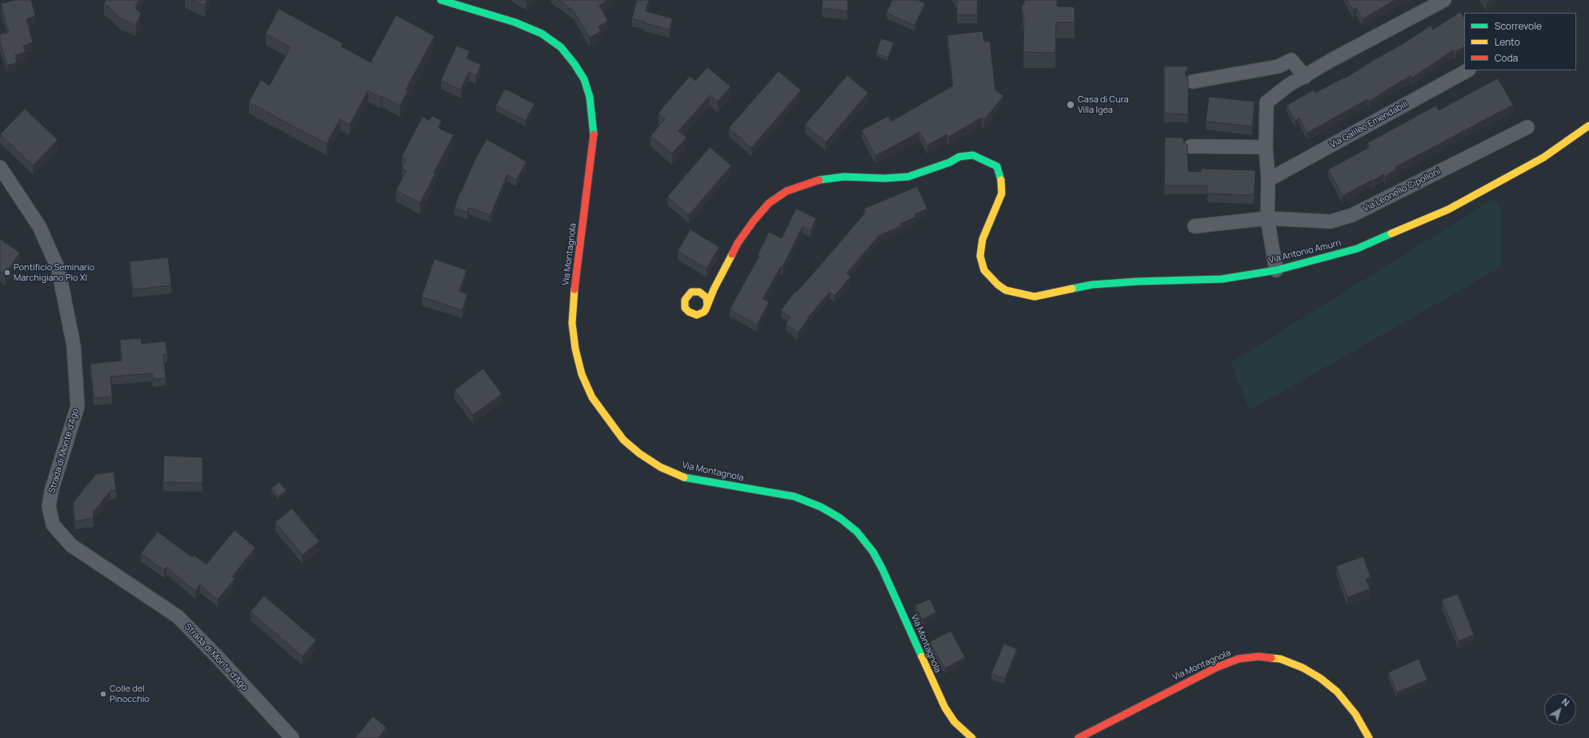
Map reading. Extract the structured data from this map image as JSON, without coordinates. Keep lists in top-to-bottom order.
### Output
{
  "streets": {
    "main road": ["Via Antonio Amurri", "Via Montagnola"],
    "street": ["Via Galileo Emendabili", "Via Leonello Cipolloni", "Strada di Monte d'Ago"]
  },
  "places": ["Casa di Cura Villa Igea", "Pontificio Seminario Marchigiano Pio XI", "Colle del Pinocchio"],
  "legend": ["Scorrevole", "Lento", "Coda"],
  "north": "top right"
}
